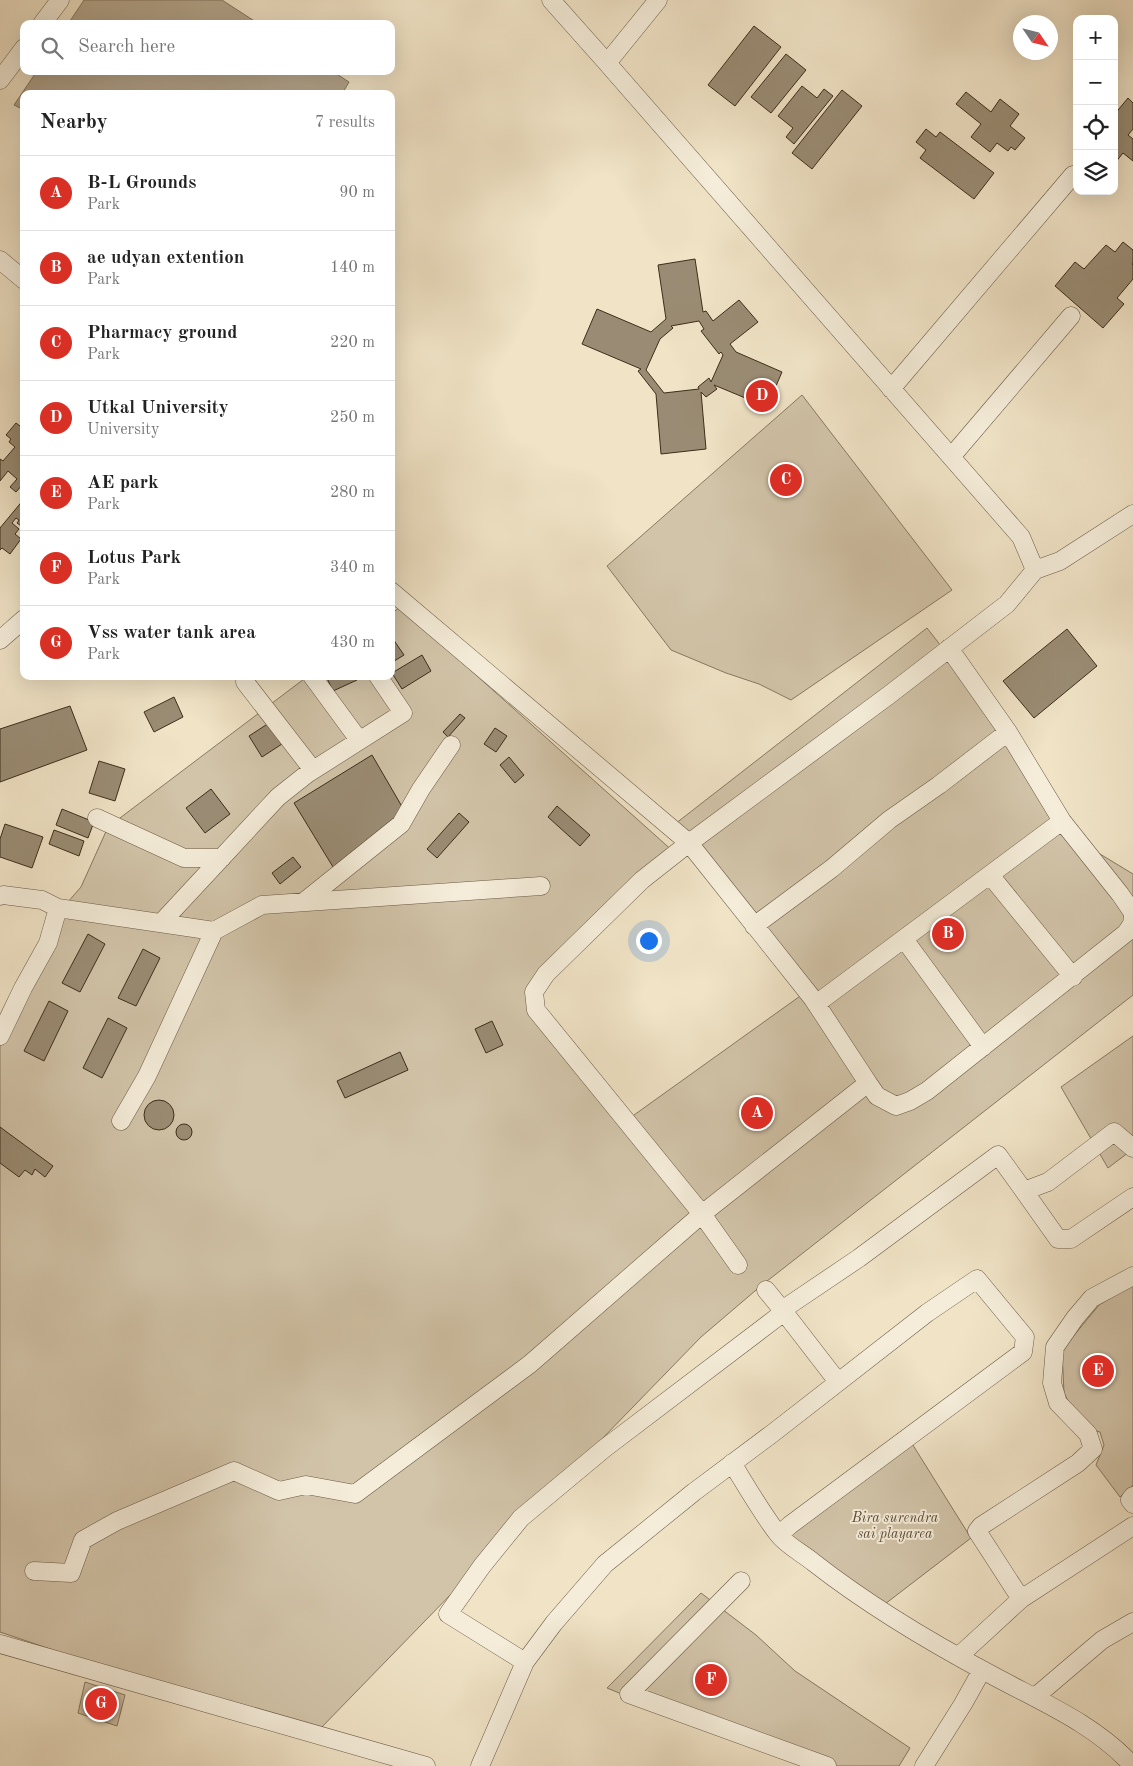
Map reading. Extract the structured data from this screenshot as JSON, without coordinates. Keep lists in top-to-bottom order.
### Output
{
  "parks": ["Bira surendra sai playarea"],
  "north": "bottom right",
  "page": {
    "map_buttons": ["+", "−"],
    "search": "Search here",
    "heading": ["Nearby", "7 results"],
    "list": [
      {
        "mark": "A",
        "name": "B-L Grounds",
        "note": "Park",
        "value": "90 m"
      },
      {
        "mark": "B",
        "name": "ae udyan extention",
        "note": "Park",
        "value": "140 m"
      },
      {
        "mark": "C",
        "name": "Pharmacy ground",
        "note": "Park",
        "value": "220 m"
      },
      {
        "mark": "D",
        "name": "Utkal University",
        "note": "University",
        "value": "250 m"
      },
      {
        "mark": "E",
        "name": "AE park",
        "note": "Park",
        "value": "280 m"
      },
      {
        "mark": "F",
        "name": "Lotus Park",
        "note": "Park",
        "value": "340 m"
      },
      {
        "mark": "G",
        "name": "Vss water tank area",
        "note": "Park",
        "value": "430 m"
      }
    ],
    "pins": [
      "D",
      "C",
      "B",
      "A",
      "E",
      "F",
      "G"
    ]
  }
}
